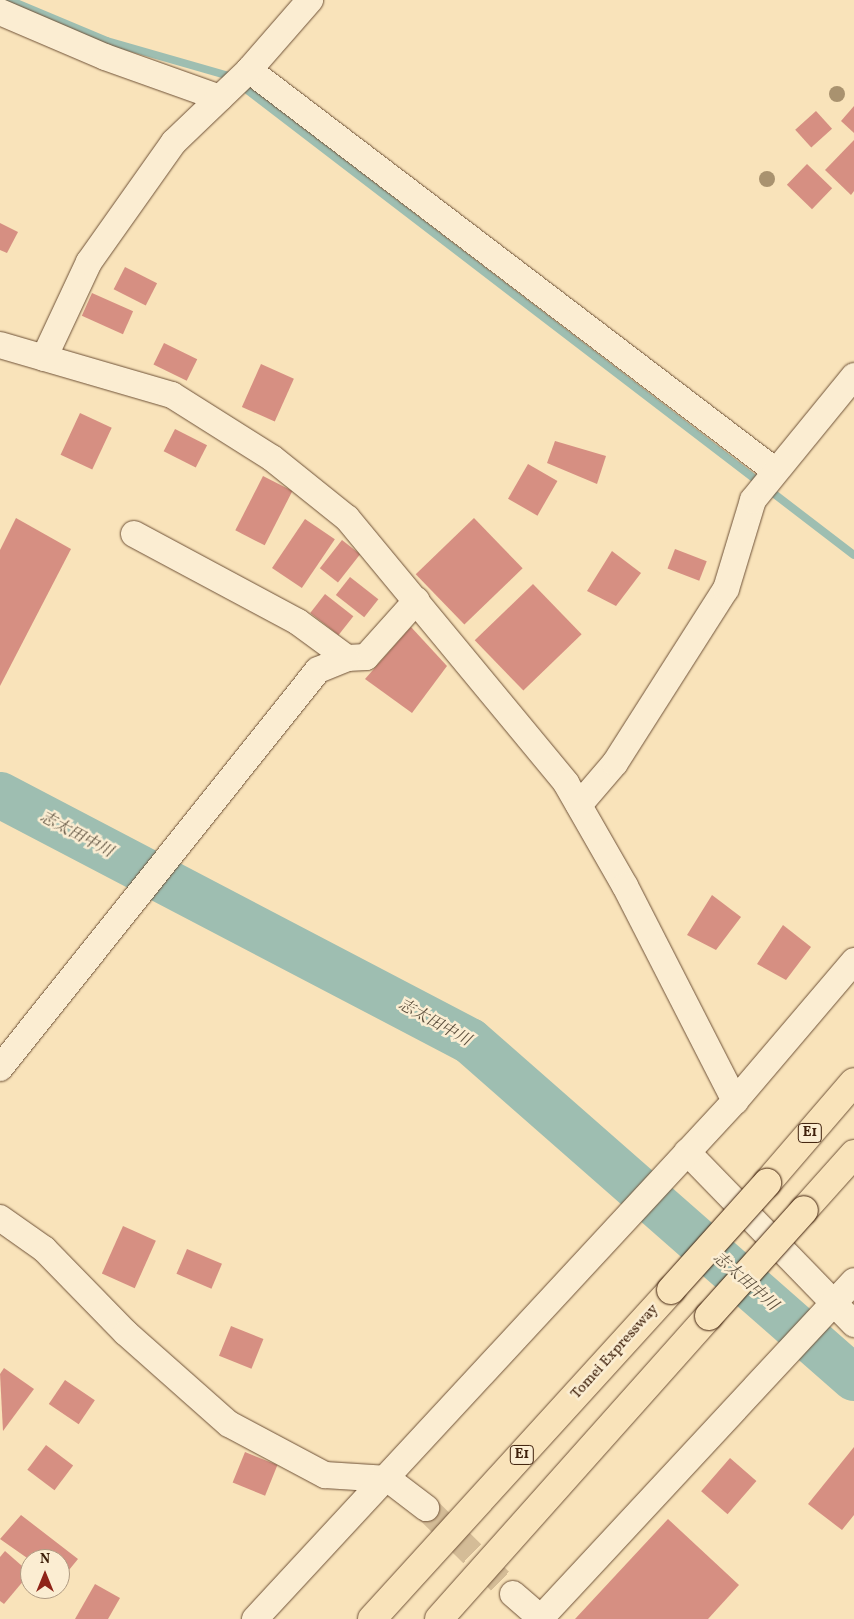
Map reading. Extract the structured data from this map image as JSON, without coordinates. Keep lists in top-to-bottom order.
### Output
{
  "streets": {
    "highway": ["E1", "Tomei Expressway"]
  },
  "water": ["志太田中川"],
  "north": "top"
}
